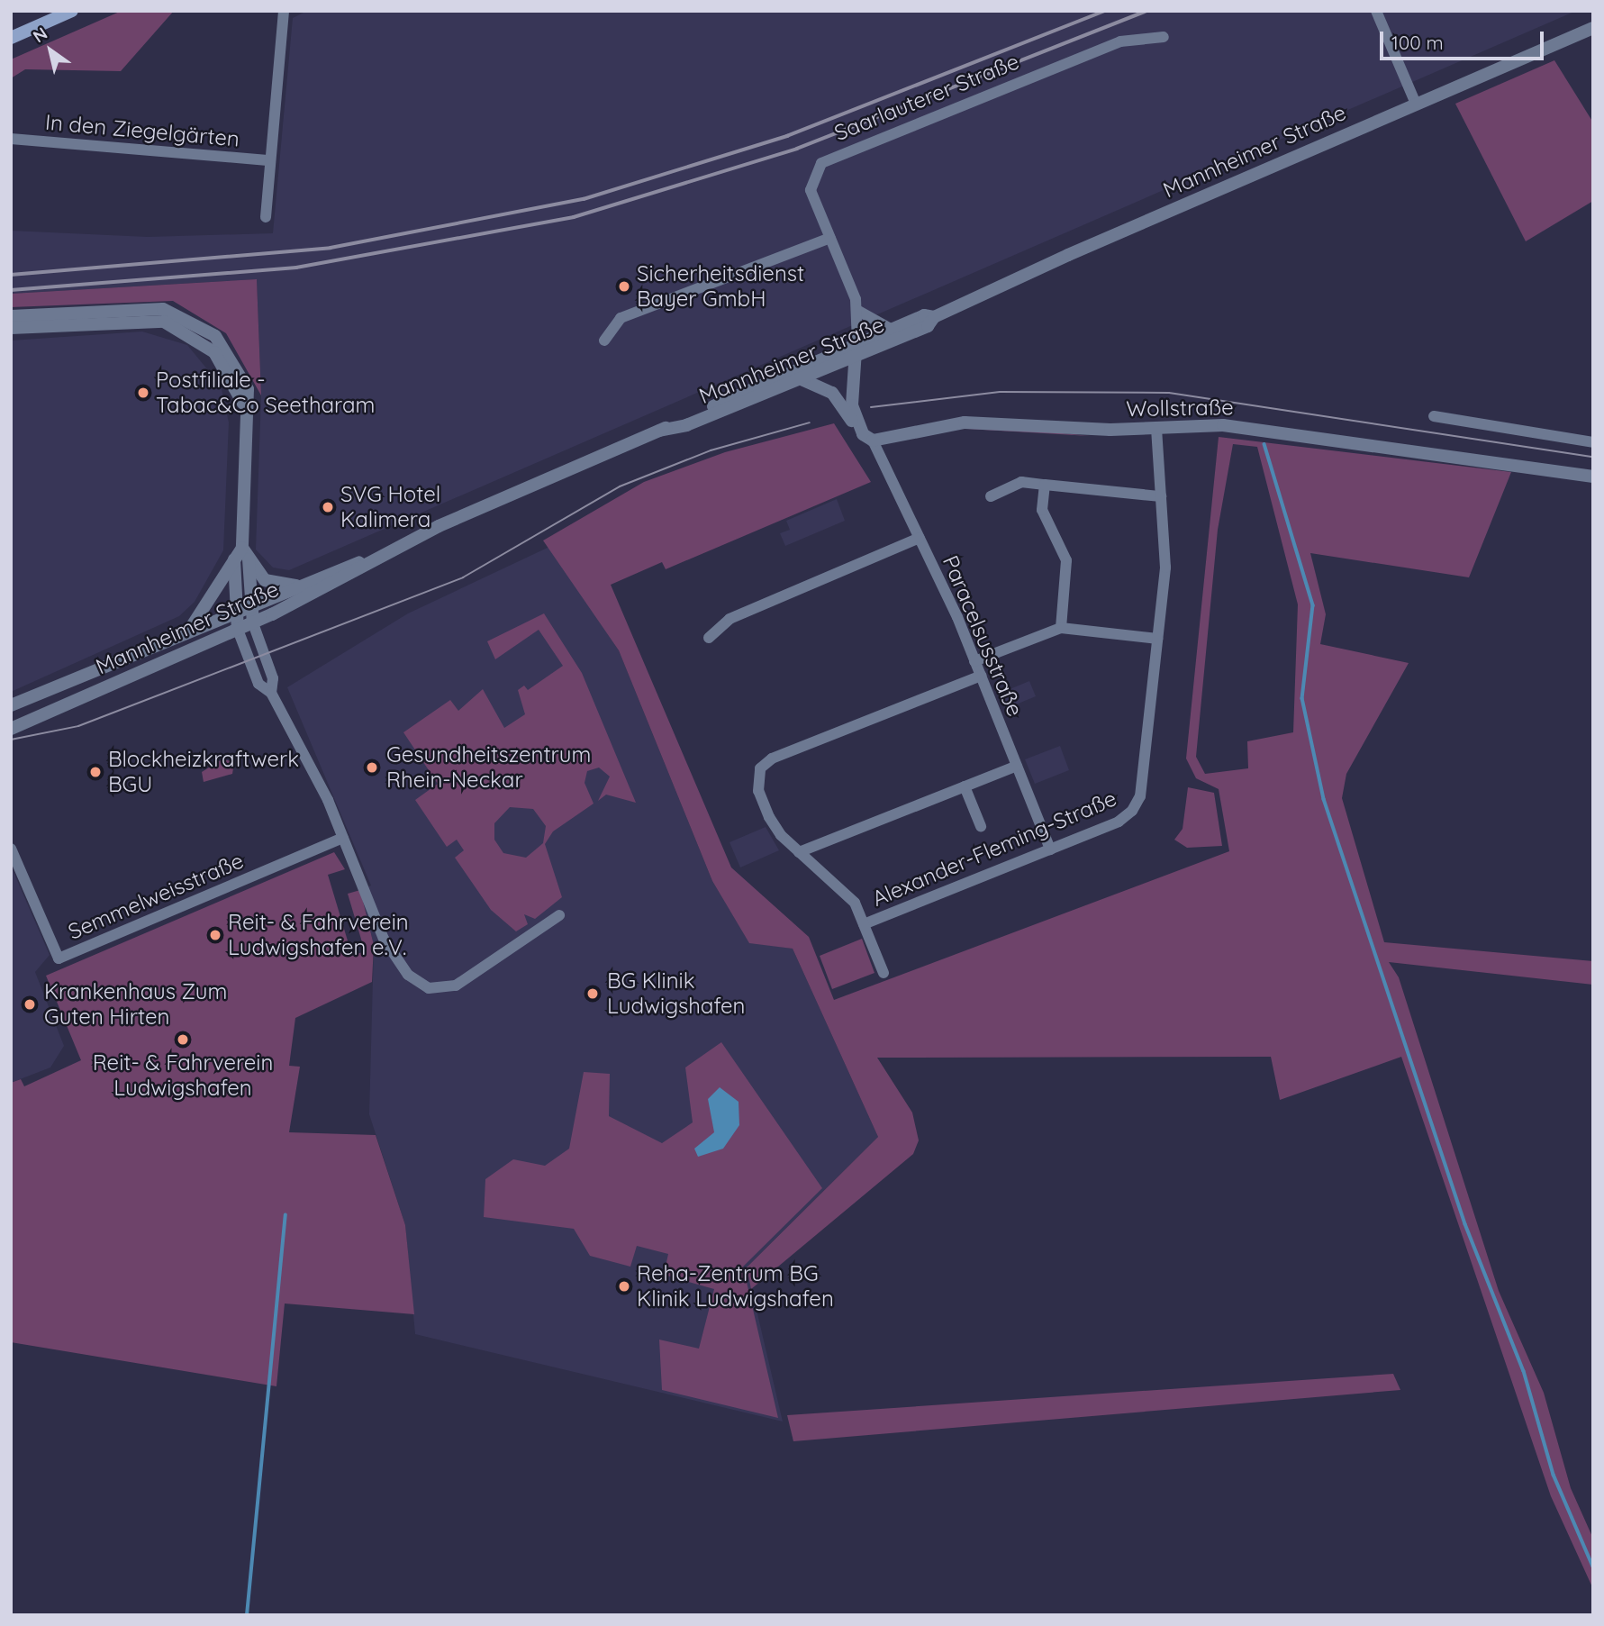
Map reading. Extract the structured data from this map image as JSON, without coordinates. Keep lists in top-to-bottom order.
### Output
{
  "streets": {
    "street": [
      "Saarlauterer Straße",
      "In den Ziegelgärten",
      "Mannheimer Straße",
      "Wollstraße",
      "Paracelsusstraße",
      "Alexander-Fleming-Straße",
      "Semmelweisstraße"
    ]
  },
  "crossings": [
    ["Saarlauterer Straße", "Mannheimer Straße"],
    ["Wollstraße", "Paracelsusstraße"],
    ["Wollstraße", "Alexander-Fleming-Straße"],
    ["Paracelsusstraße", "Alexander-Fleming-Straße"]
  ],
  "places": [
    "Sicherheitsdienst Bayer GmbH",
    "Postfiliale - Tabac&Co Seetharam",
    "SVG Hotel Kalimera",
    "Gesundheitszentrum Rhein-Neckar",
    "Blockheizkraftwerk BGU",
    "Reit- & Fahrverein Ludwigshafen e.V.",
    "BG Klinik Ludwigshafen",
    "Krankenhaus Zum Guten Hirten",
    "Reit- & Fahrverein Ludwigshafen",
    "Reha-Zentrum BG Klinik Ludwigshafen"
  ],
  "scale_bar": "100 m",
  "north": "top left"
}
